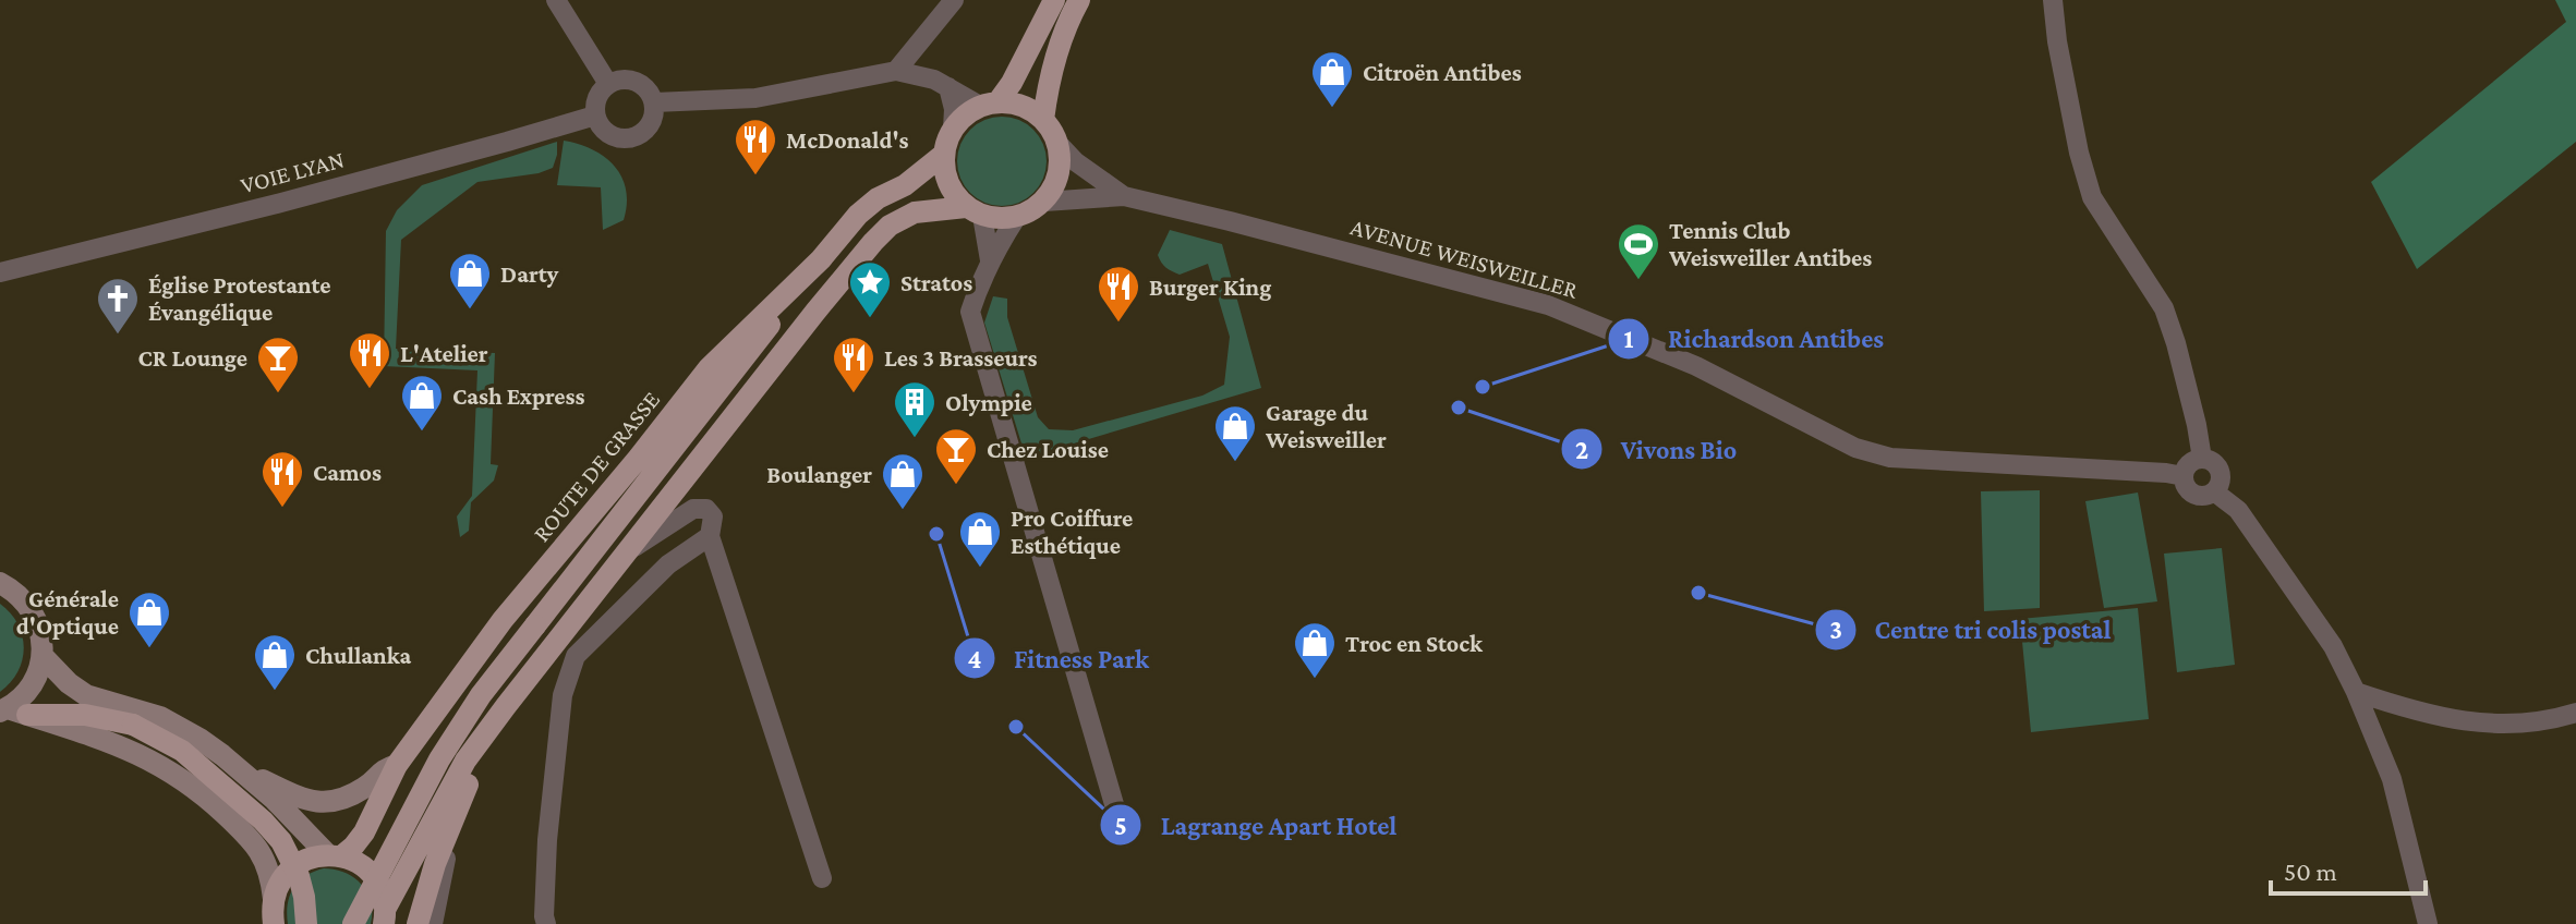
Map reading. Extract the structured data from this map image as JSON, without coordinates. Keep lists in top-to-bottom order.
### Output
{
  "streets": {
    "main road": ["ROUTE DE GRASSE"],
    "street": ["VOIE LYAN", "AVENUE WEISWEILLER"]
  },
  "crossings": [
    ["AVENUE WEISWEILLER", "ROUTE DE GRASSE"]
  ],
  "places": {
    "shop": [
      "Citroën Antibes",
      "Darty",
      "Cash Express",
      "Garage du Weisweiller",
      "Boulanger",
      "Pro Coiffure Esthétique",
      "Générale d'Optique",
      "Troc en Stock",
      "Chullanka"
    ],
    "restaurant": [
      "McDonald's",
      "Burger King",
      "L'Atelier",
      "Les 3 Brasseurs",
      "Camos"
    ],
    "sports": ["Tennis Club Weisweiller Antibes"],
    "place": ["Stratos"],
    "church": ["Église Protestante Évangélique"],
    "other": [
      "Richardson Antibes",
      "Vivons Bio",
      "Fitness Park",
      "Centre tri colis postal",
      "Lagrange Apart Hotel"
    ],
    "bar": ["CR Lounge", "Chez Louise"],
    "building": ["Olympie"]
  },
  "scale_bar": "50 m"
}
